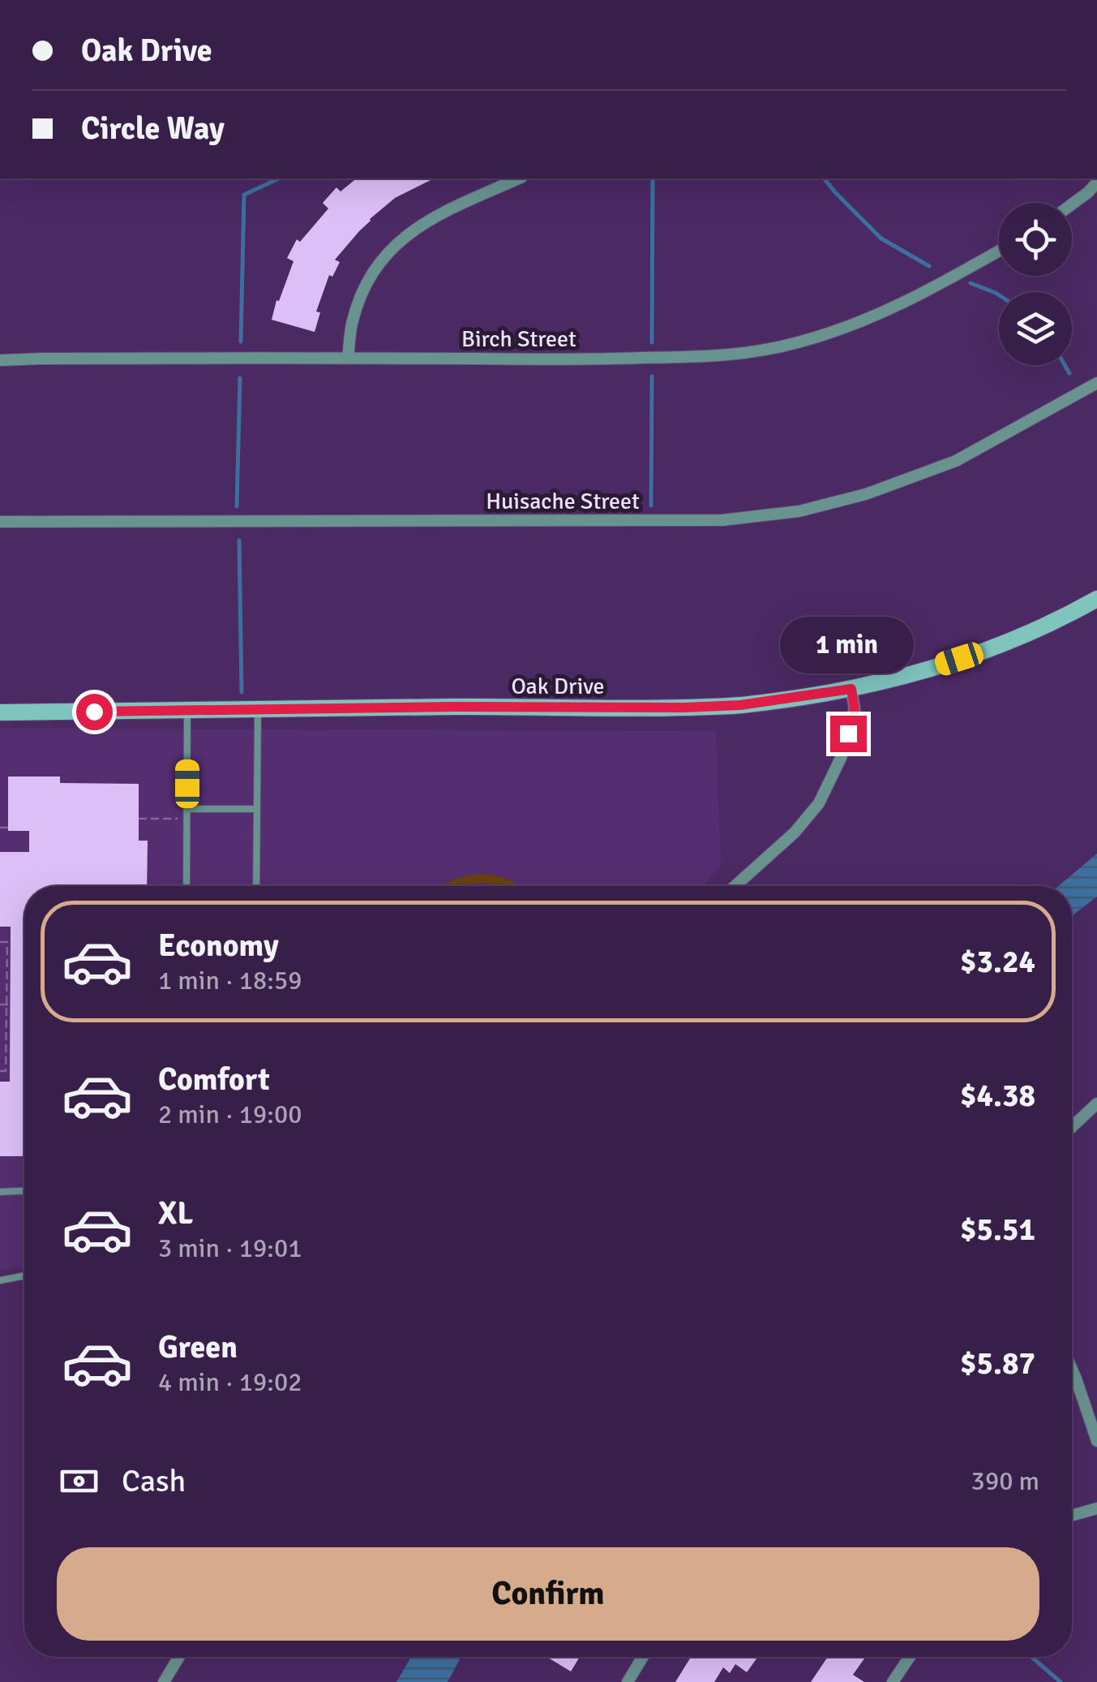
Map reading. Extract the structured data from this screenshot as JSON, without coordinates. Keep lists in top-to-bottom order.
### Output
{
  "streets": {
    "street": ["Birch Street", "Huisache Street", "Oak Drive"]
  },
  "page": {
    "banner": ["Oak Drive", "Circle Way"],
    "bubble": "1 min",
    "list": [
      {
        "name": "Economy",
        "note": "1 min · 18:59",
        "value": "$3.24"
      },
      {
        "name": "Comfort",
        "note": "2 min · 19:00",
        "value": "$4.38"
      },
      {
        "name": "XL",
        "note": "3 min · 19:01",
        "value": "$5.51"
      },
      {
        "name": "Green",
        "note": "4 min · 19:02",
        "value": "$5.87"
      }
    ],
    "pay": ["Cash", "390 m"],
    "buttons": "Confirm"
  }
}
